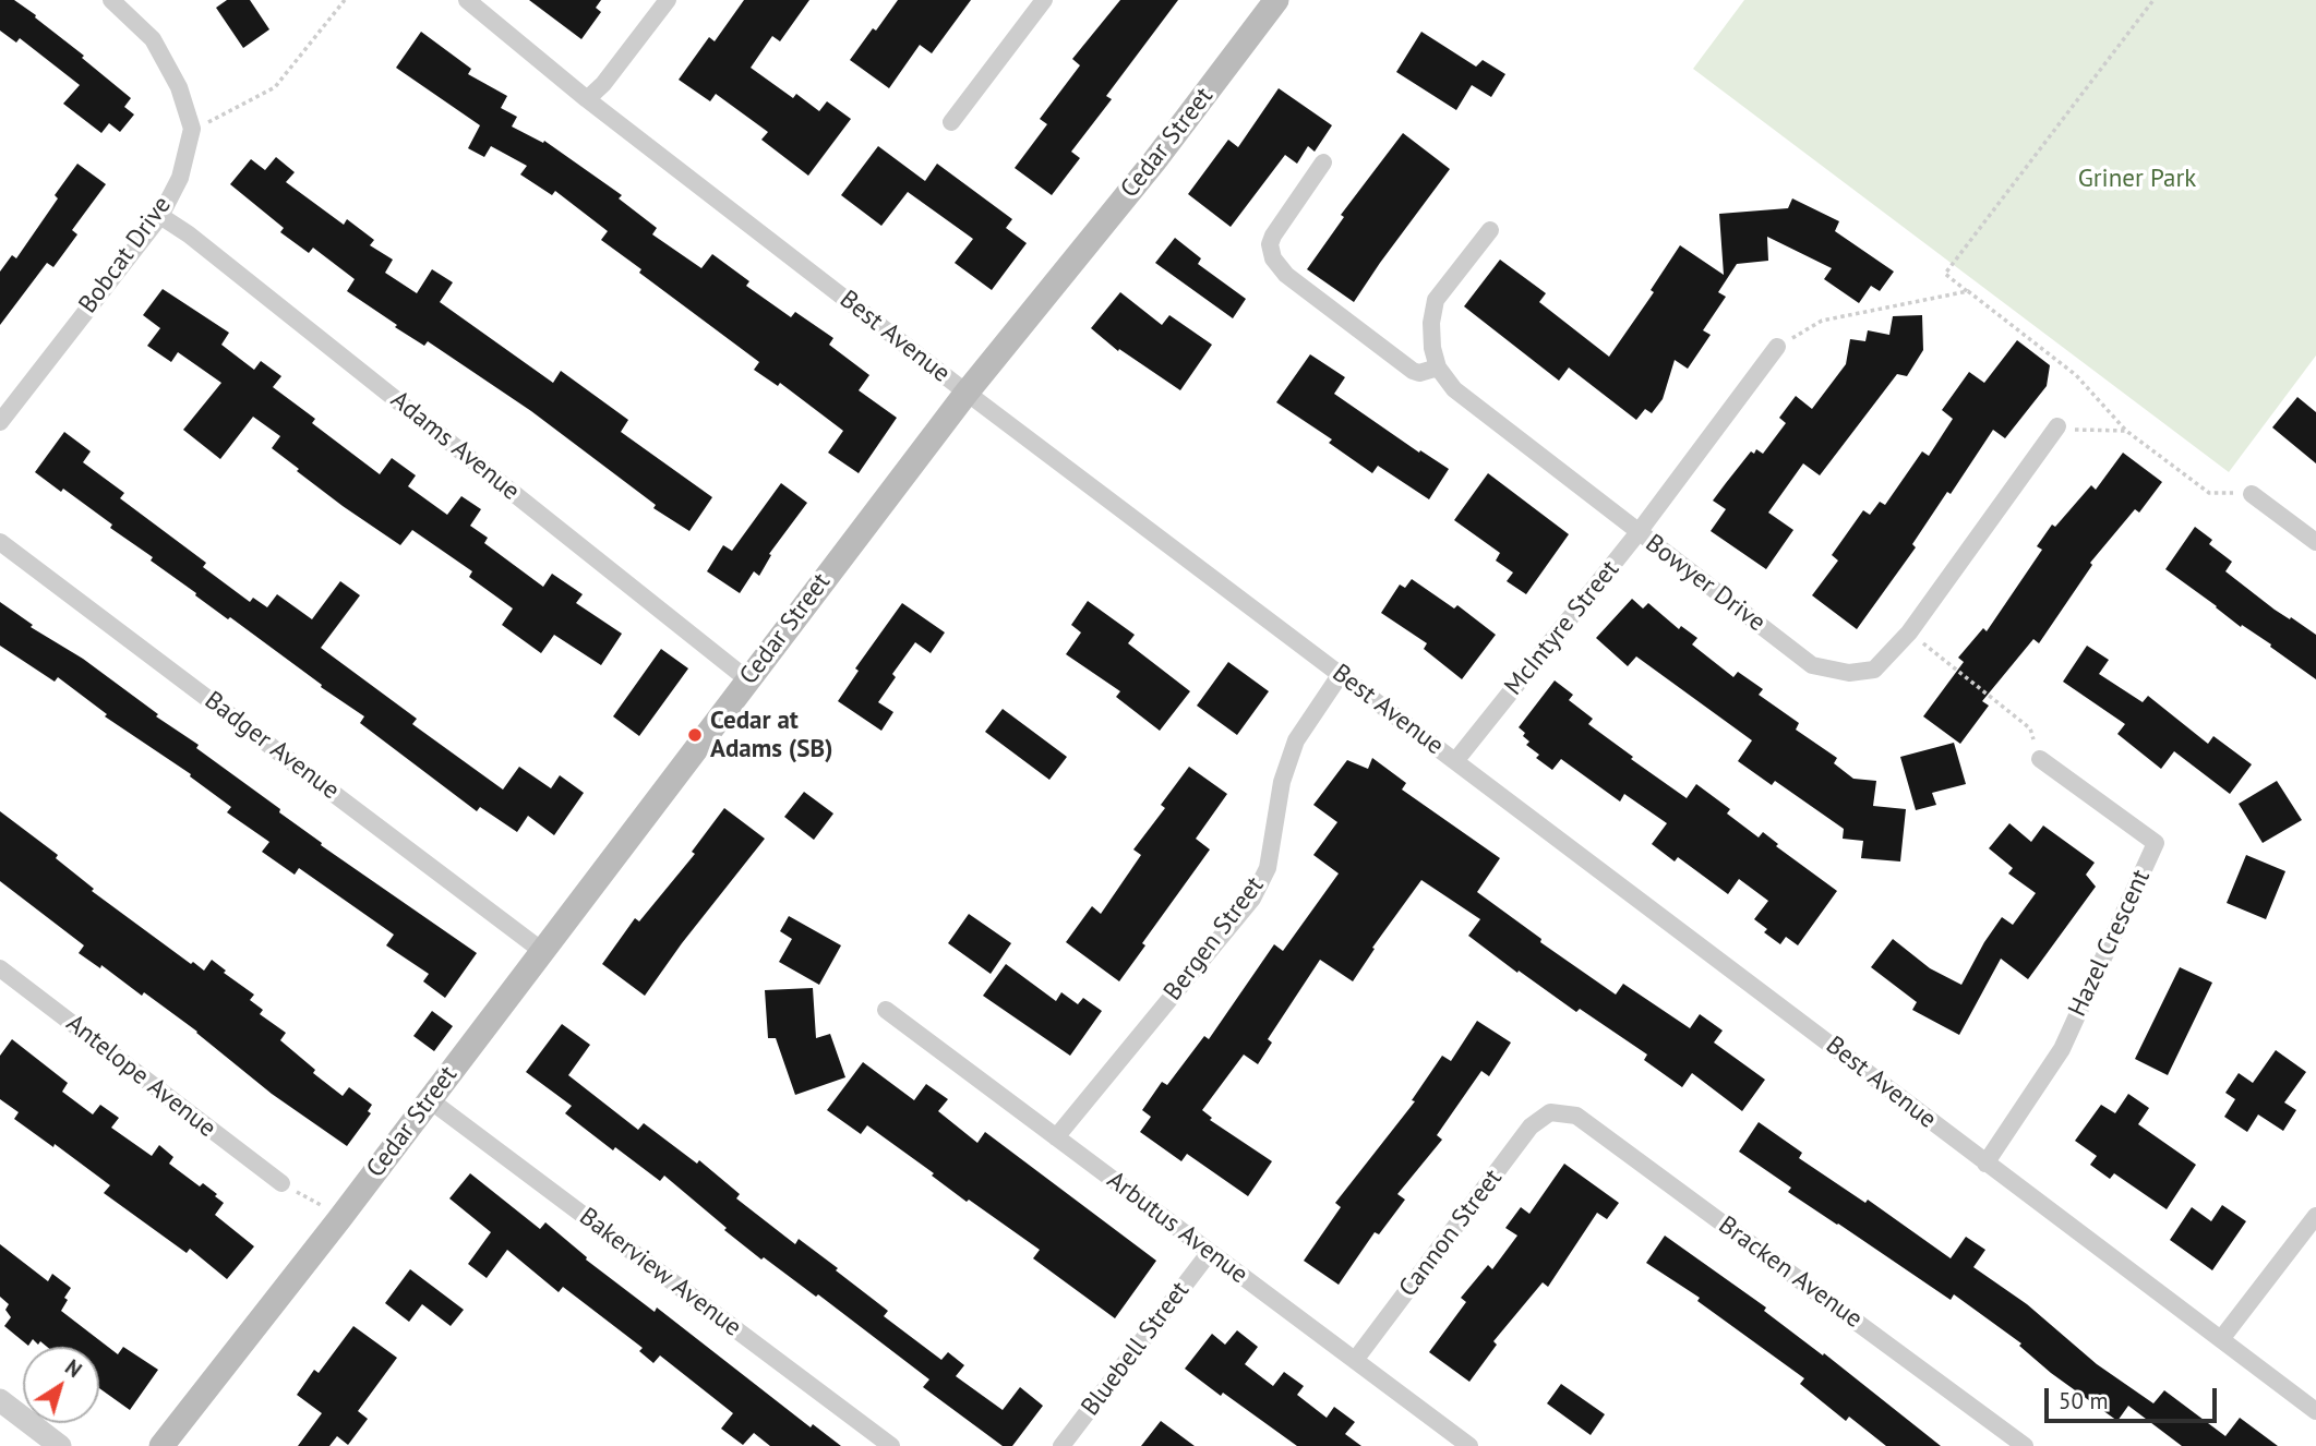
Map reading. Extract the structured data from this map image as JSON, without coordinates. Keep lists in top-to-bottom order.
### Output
{
  "streets": {
    "main road": ["Cedar Street"],
    "street": [
      "Bobcat Drive",
      "Best Avenue",
      "Adams Avenue",
      "Bowyer Drive",
      "McIntyre Street",
      "Badger Avenue",
      "Bergen Street",
      "Hazel Crescent",
      "Antelope Avenue",
      "Arbutus Avenue",
      "Cannon Street",
      "Bakerview Avenue",
      "Bracken Avenue",
      "Bluebell Street"
    ]
  },
  "crossings": [
    ["Cedar Street", "Best Avenue"],
    ["Cedar Street", "Adams Avenue"],
    ["Cedar Street", "Badger Avenue"],
    ["Cedar Street", "Bakerview Avenue"],
    ["Bobcat Drive", "Adams Avenue"],
    ["Best Avenue", "McIntyre Street"],
    ["Best Avenue", "Bergen Street"],
    ["Best Avenue", "Hazel Crescent"],
    ["Bowyer Drive", "McIntyre Street"],
    ["Bergen Street", "Arbutus Avenue"],
    ["Arbutus Avenue", "Cannon Street"],
    ["Arbutus Avenue", "Bluebell Street"],
    ["Cannon Street", "Bracken Avenue"]
  ],
  "parks": ["Griner Park"],
  "places": ["Cedar at Adams (SB)"],
  "scale_bar": "50 m",
  "north": "top right"
}
